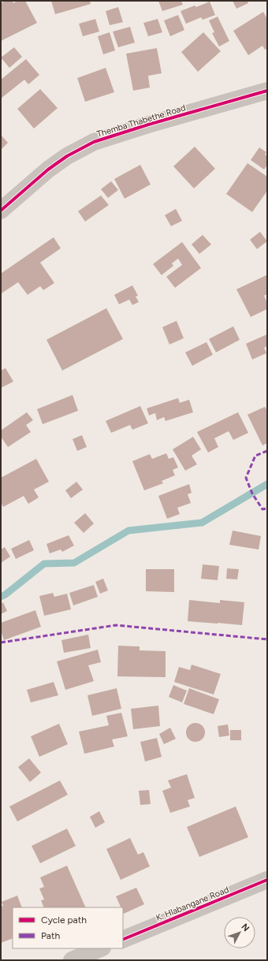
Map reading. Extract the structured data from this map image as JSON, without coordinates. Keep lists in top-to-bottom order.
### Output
{
  "streets": {
    "street": ["Themba Thabethe Road", "K. Hlabangane Road"]
  },
  "legend": ["Cycle path", "Path"],
  "north": "top right"
}
